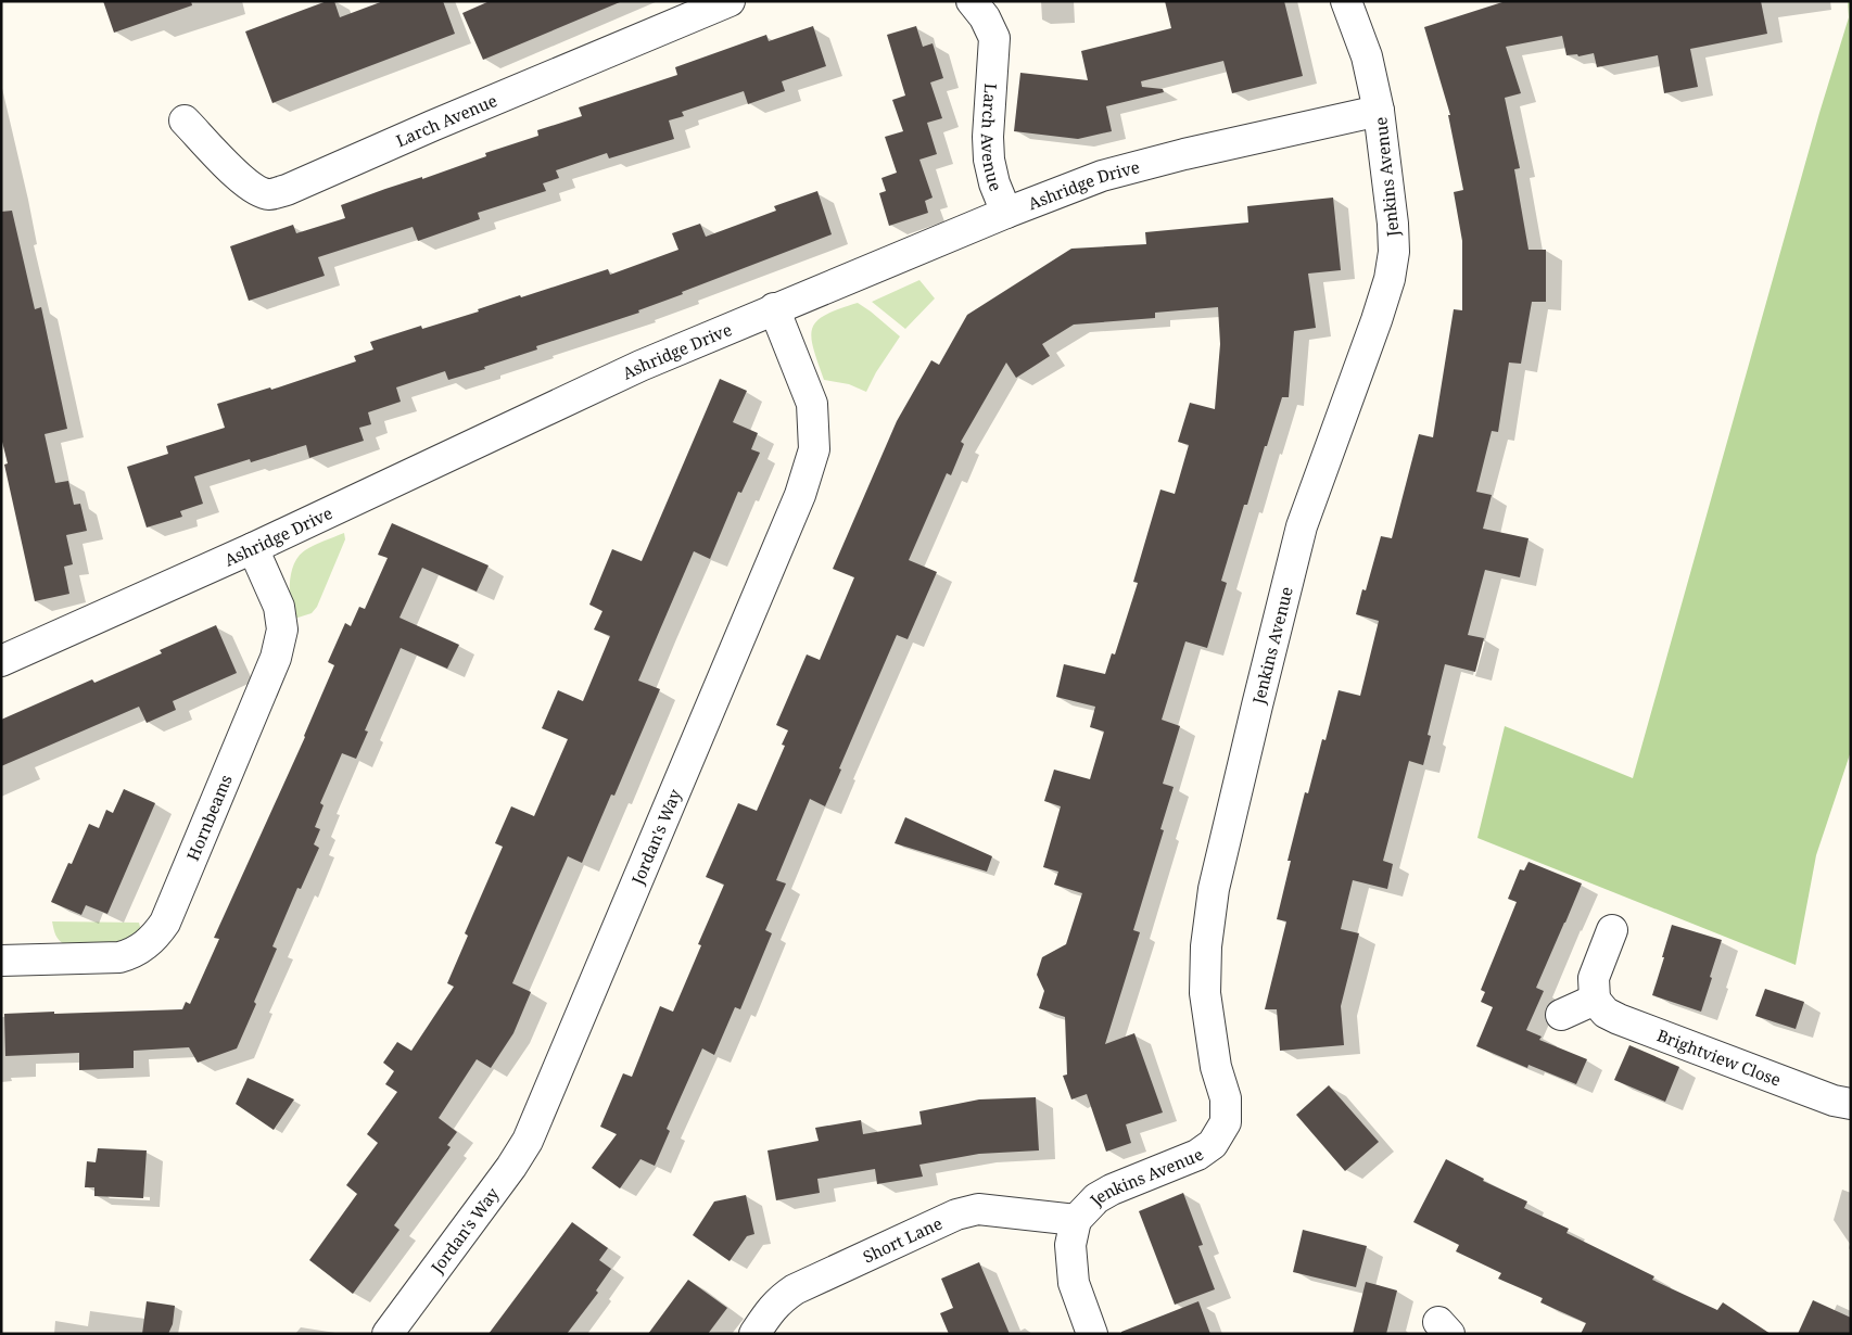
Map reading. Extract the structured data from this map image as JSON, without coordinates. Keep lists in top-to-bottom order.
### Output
{
  "streets": {
    "street": [
      "Larch Avenue",
      "Jenkins Avenue",
      "Ashridge Drive",
      "Hornbeams",
      "Jordan's Way",
      "Brightview Close",
      "Short Lane"
    ]
  },
  "crossings": [
    ["Larch Avenue", "Ashridge Drive"],
    ["Jenkins Avenue", "Ashridge Drive"],
    ["Jenkins Avenue", "Short Lane"],
    ["Ashridge Drive", "Hornbeams"],
    ["Ashridge Drive", "Jordan's Way"]
  ]
}
